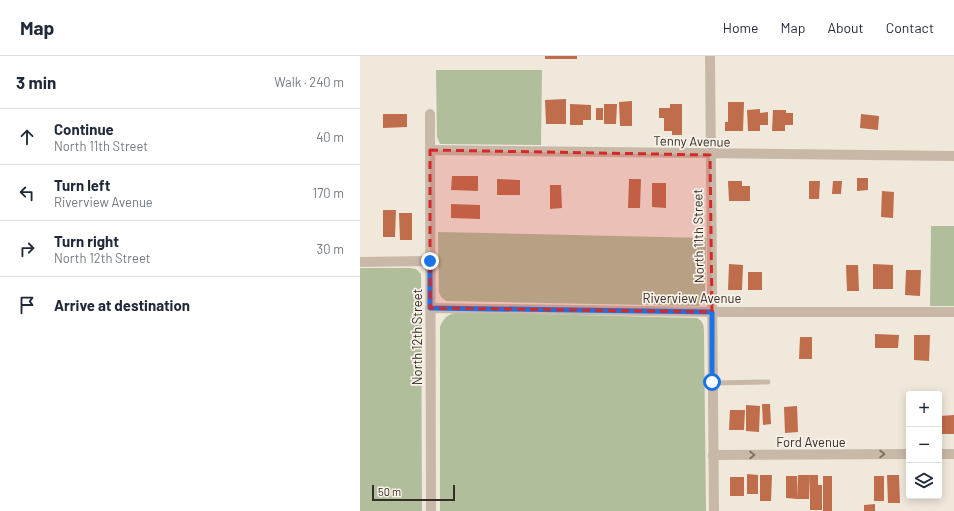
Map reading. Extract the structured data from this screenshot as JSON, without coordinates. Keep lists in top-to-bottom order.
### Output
{
  "streets": {
    "street": [
      "Tenny Avenue",
      "North 11th Street",
      "Riverview Avenue",
      "North 12th Street",
      "Ford Avenue"
    ]
  },
  "crossings": [
    ["Tenny Avenue", "North 11th Street"],
    ["Tenny Avenue", "North 12th Street"],
    ["North 11th Street", "Riverview Avenue"],
    ["North 11th Street", "Ford Avenue"],
    ["Riverview Avenue", "North 12th Street"]
  ],
  "one_way": ["Ford Avenue"],
  "scale_bar": "50 m",
  "page": {
    "header": "Map",
    "nav": [
      "Home",
      "Map",
      "About",
      "Contact"
    ],
    "heading": ["3 min", "Walk · 240 m"],
    "list": [
      ["Continue", "North 11th Street", "40 m"],
      ["Turn left", "Riverview Avenue", "170 m"],
      ["Turn right", "North 12th Street", "30 m"],
      "Arrive at destination"
    ],
    "map_buttons": ["+", "−"],
    "scale": "50 m"
  }
}
